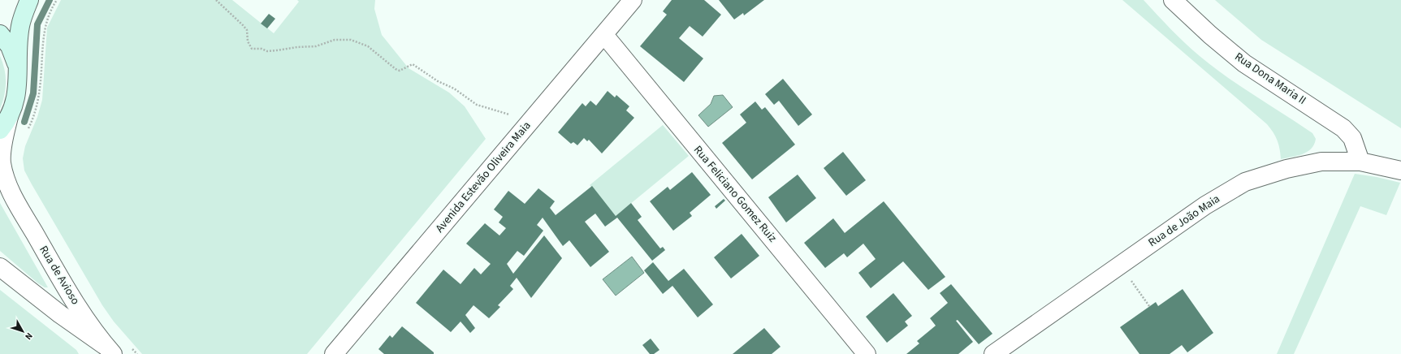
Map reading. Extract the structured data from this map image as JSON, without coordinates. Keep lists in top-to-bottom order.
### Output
{
  "streets": {
    "street": [
      "Rua Dona Maria II",
      "Avenida Estevão Oliveira Maia",
      "Rua Feliciano Gomez Ruiz",
      "Rua de João Maia",
      "Rua de Avioso"
    ]
  },
  "crossings": [
    ["Rua Dona Maria II", "Rua de João Maia"],
    ["Avenida Estevão Oliveira Maia", "Rua Feliciano Gomez Ruiz"]
  ],
  "north": "bottom right"
}
